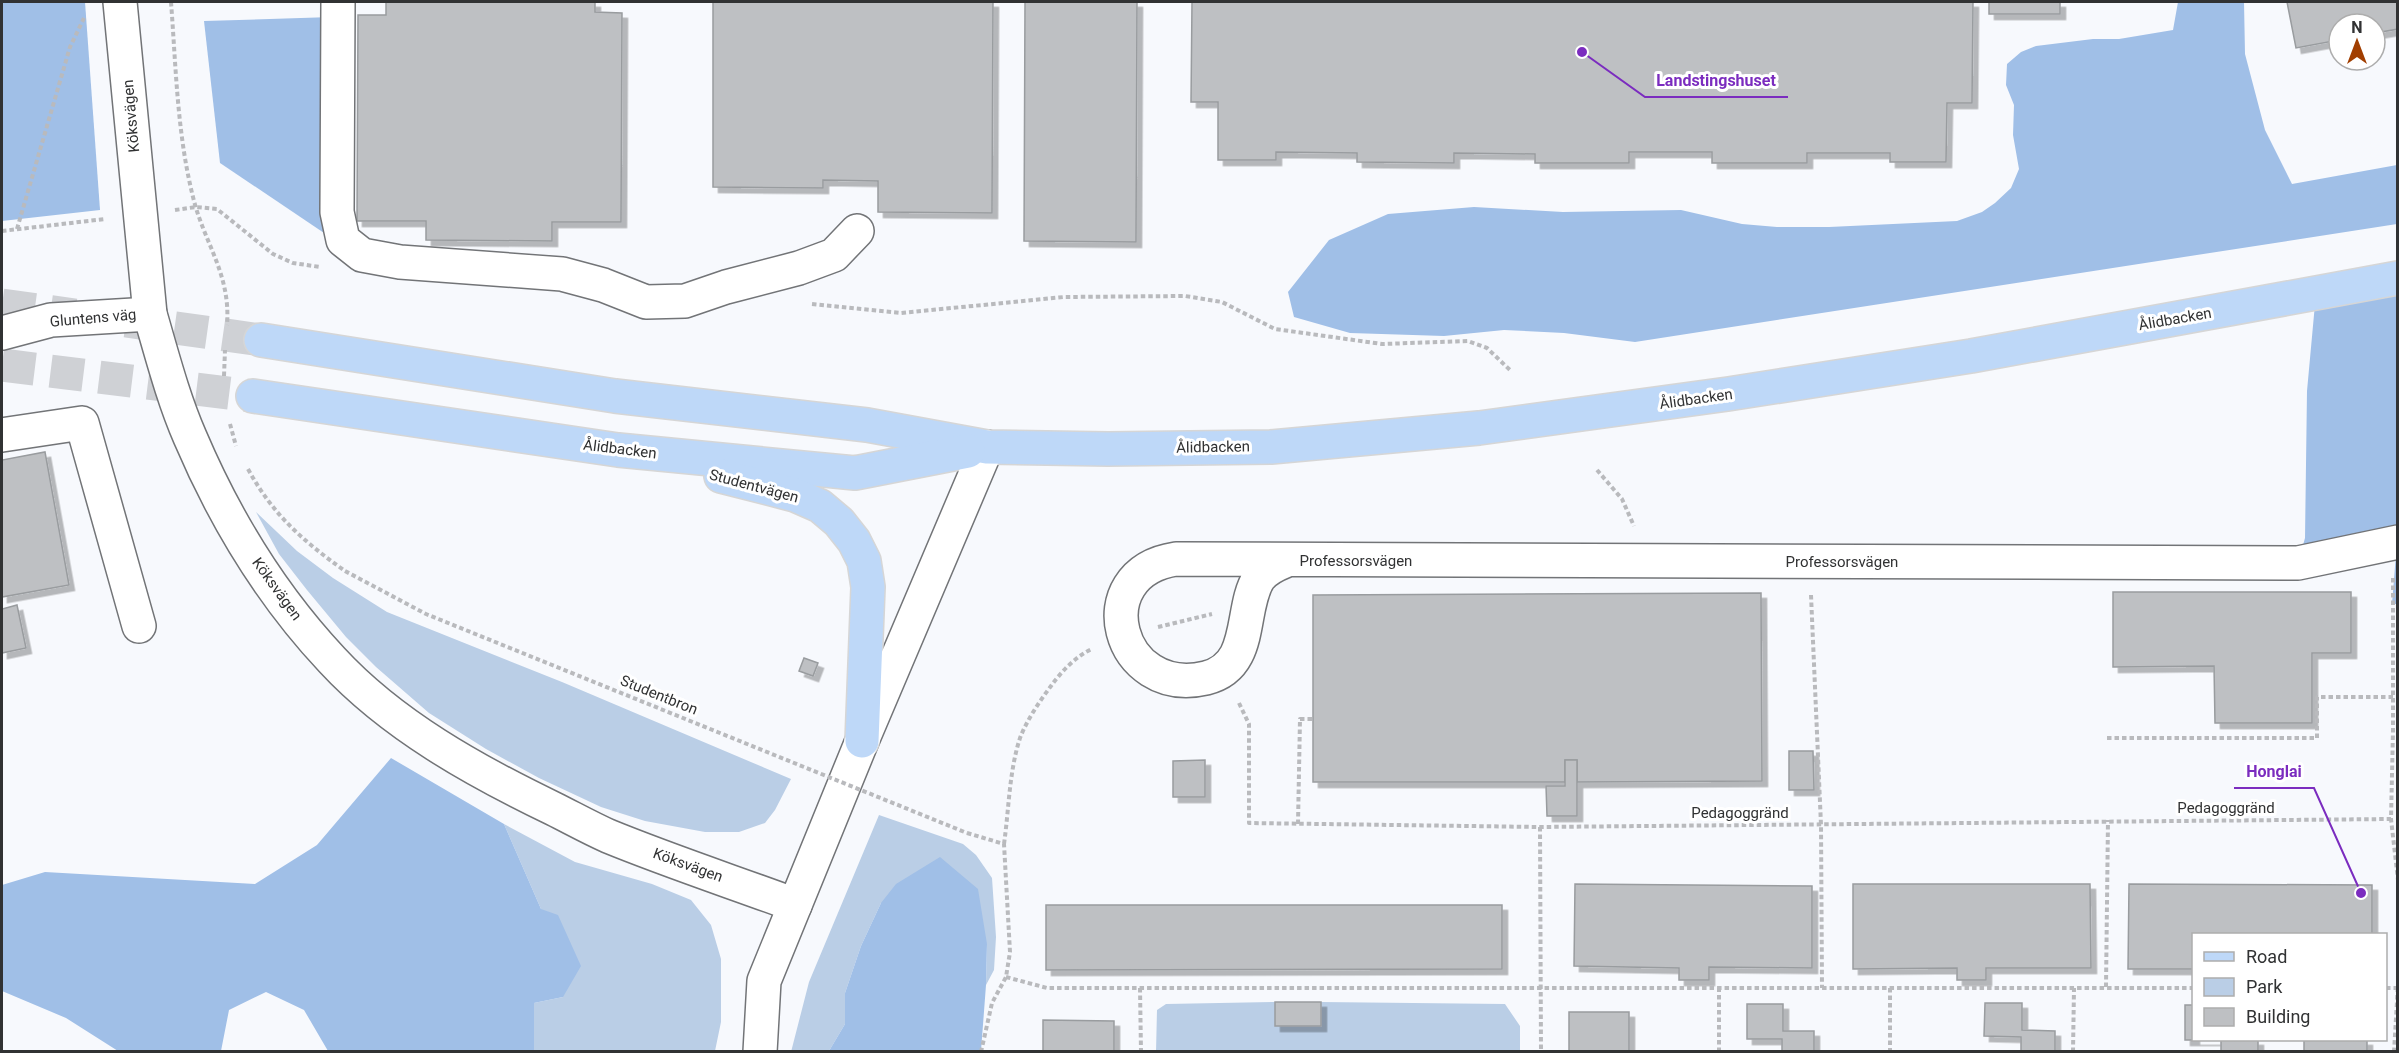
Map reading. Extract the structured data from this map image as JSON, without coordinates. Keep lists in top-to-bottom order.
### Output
{
  "streets": {
    "main road": ["Ålidbacken", "Studentvägen"],
    "street": ["Köksvägen", "Gluntens väg", "Professorsvägen"],
    "path": ["Studentbron", "Pedagoggränd"]
  },
  "crossings": [
    ["Köksvägen", "Gluntens väg"],
    ["Köksvägen", "Studentvägen"],
    ["Ålidbacken", "Studentvägen"],
    ["Professorsvägen", "Pedagoggränd"]
  ],
  "places": ["Landstingshuset", "Honglai"],
  "legend": ["Road", "Park", "Building"],
  "north": "top"
}
